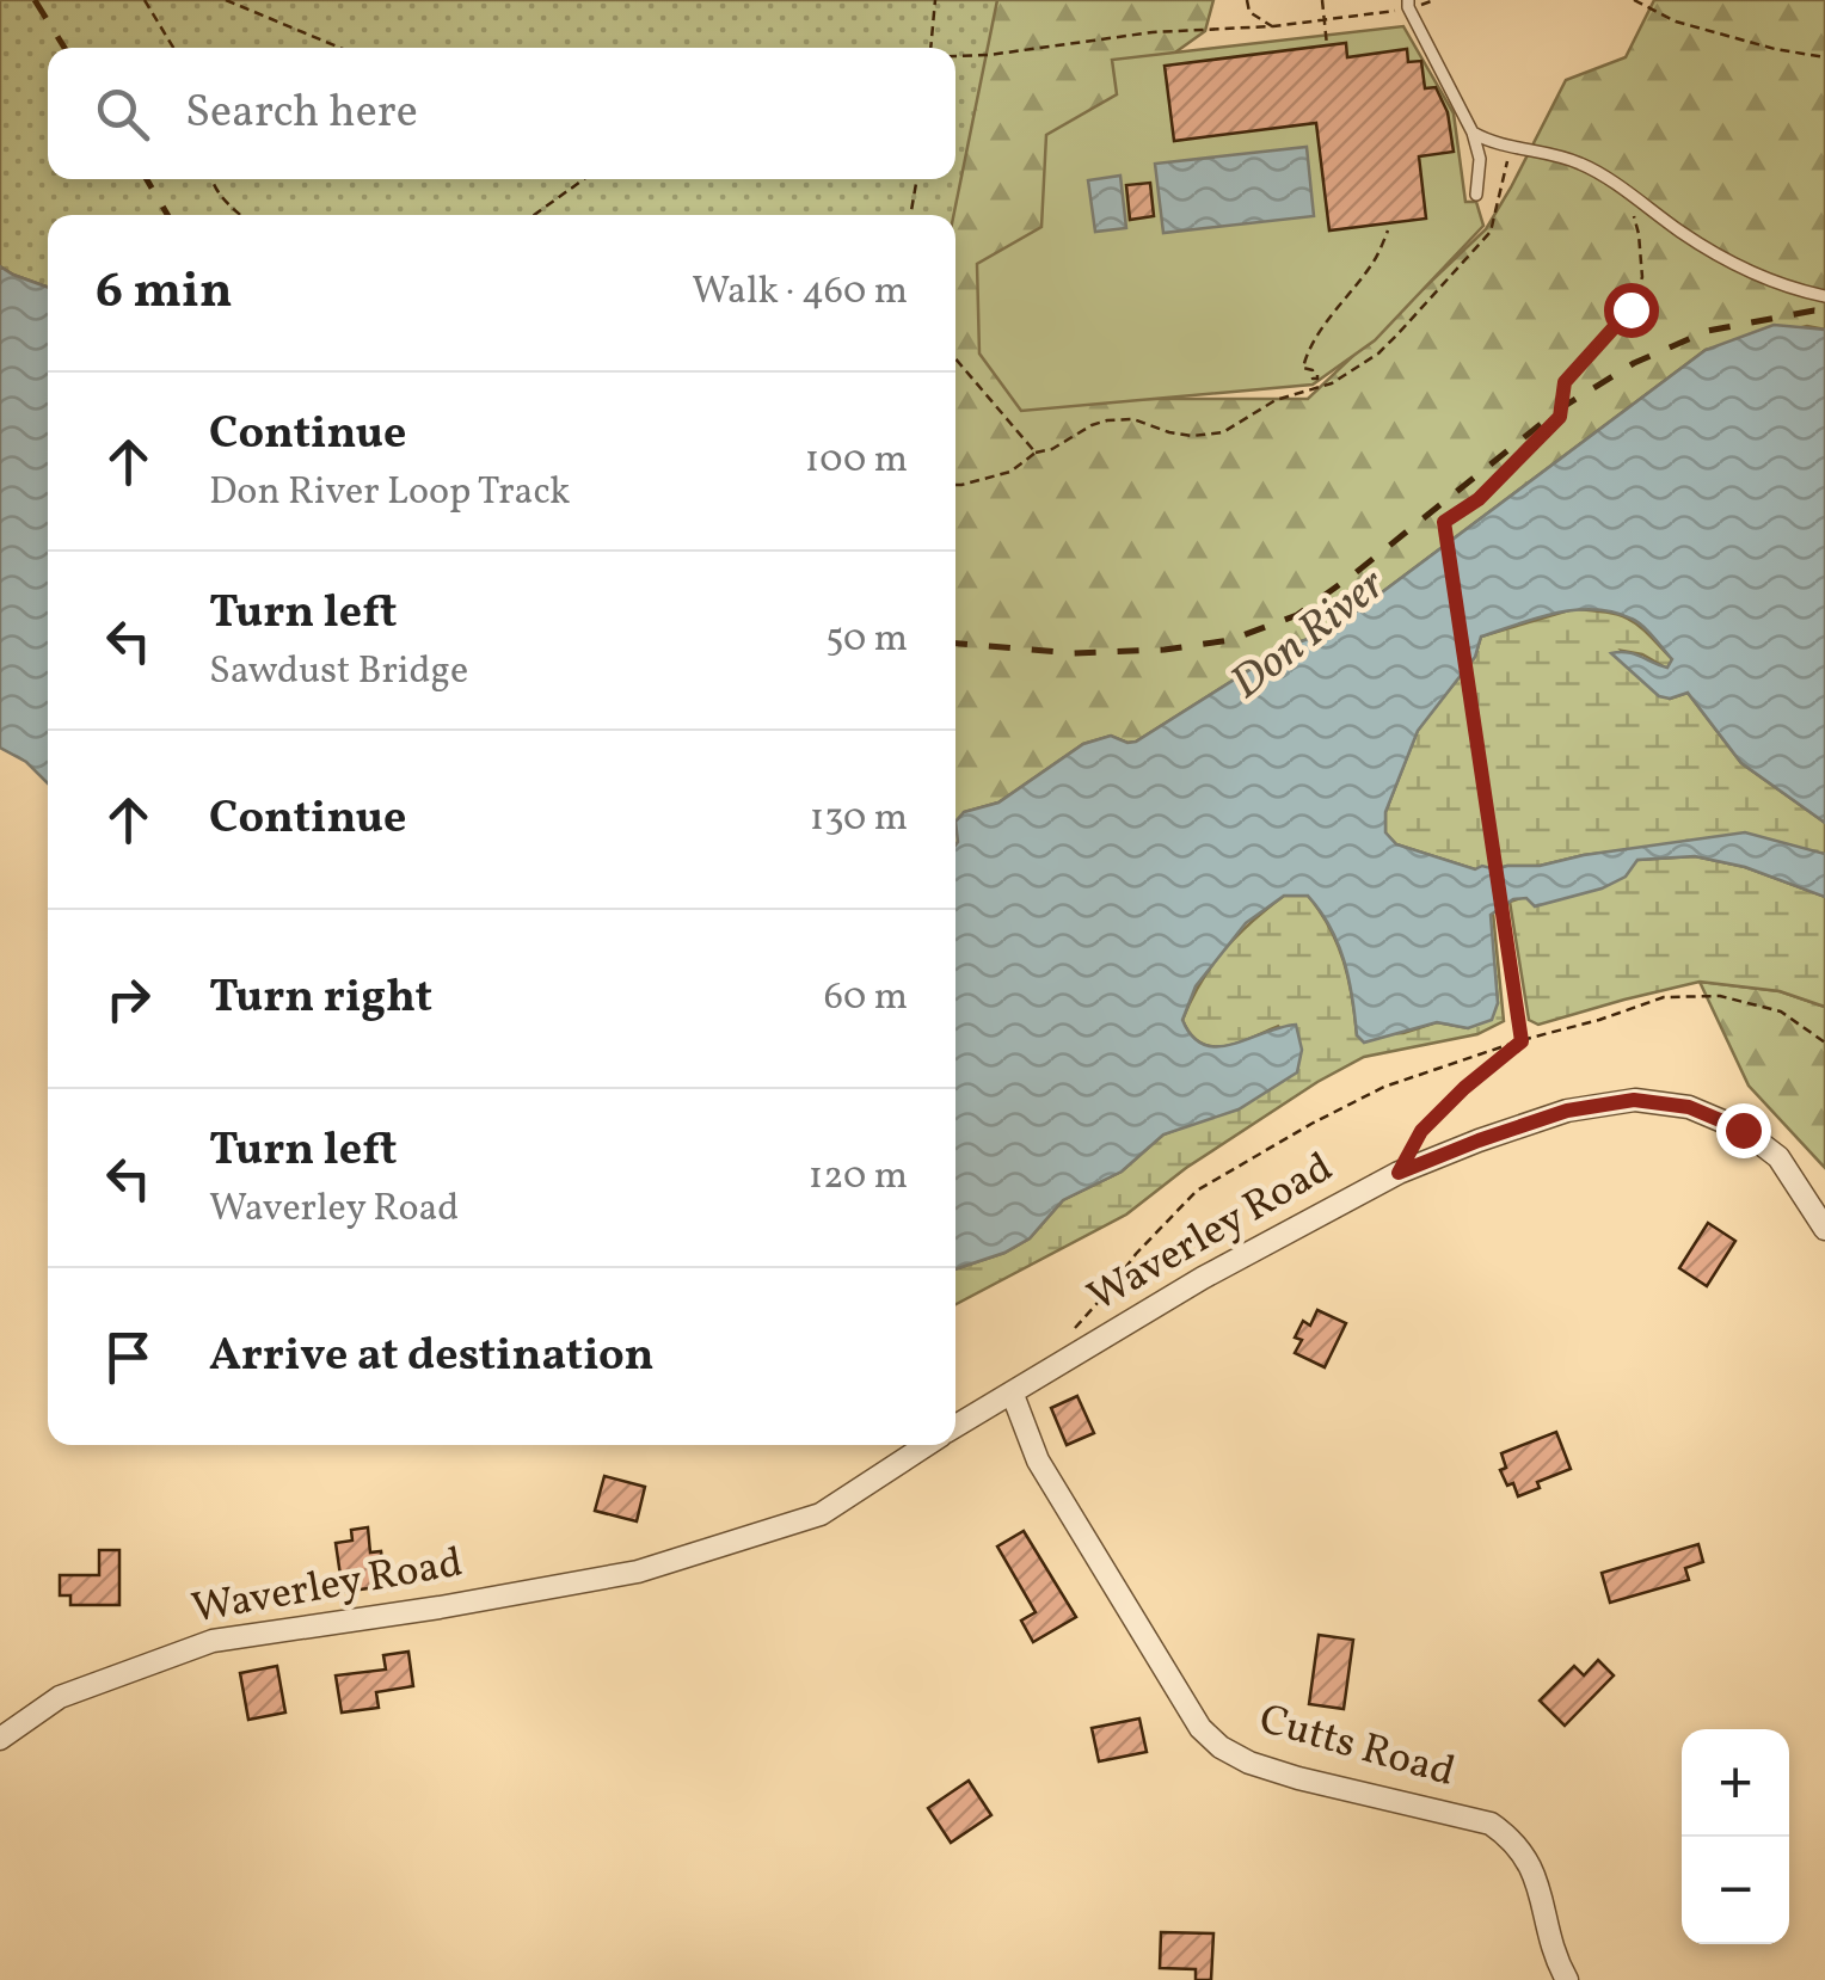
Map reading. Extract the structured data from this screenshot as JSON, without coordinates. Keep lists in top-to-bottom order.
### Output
{
  "streets": {
    "street": ["Waverley Road", "Cutts Road"]
  },
  "crossings": [
    ["Waverley Road", "Cutts Road"]
  ],
  "water": ["Don River"],
  "page": {
    "search": "Search here",
    "heading": ["6 min", "Walk · 460 m"],
    "list": [
      ["Continue", "Don River Loop Track", "100 m"],
      ["Turn left", "Sawdust Bridge", "50 m"],
      ["Continue", "130 m"],
      ["Turn right", "60 m"],
      ["Turn left", "Waverley Road", "120 m"],
      "Arrive at destination"
    ],
    "map_buttons": ["+", "−"]
  }
}
